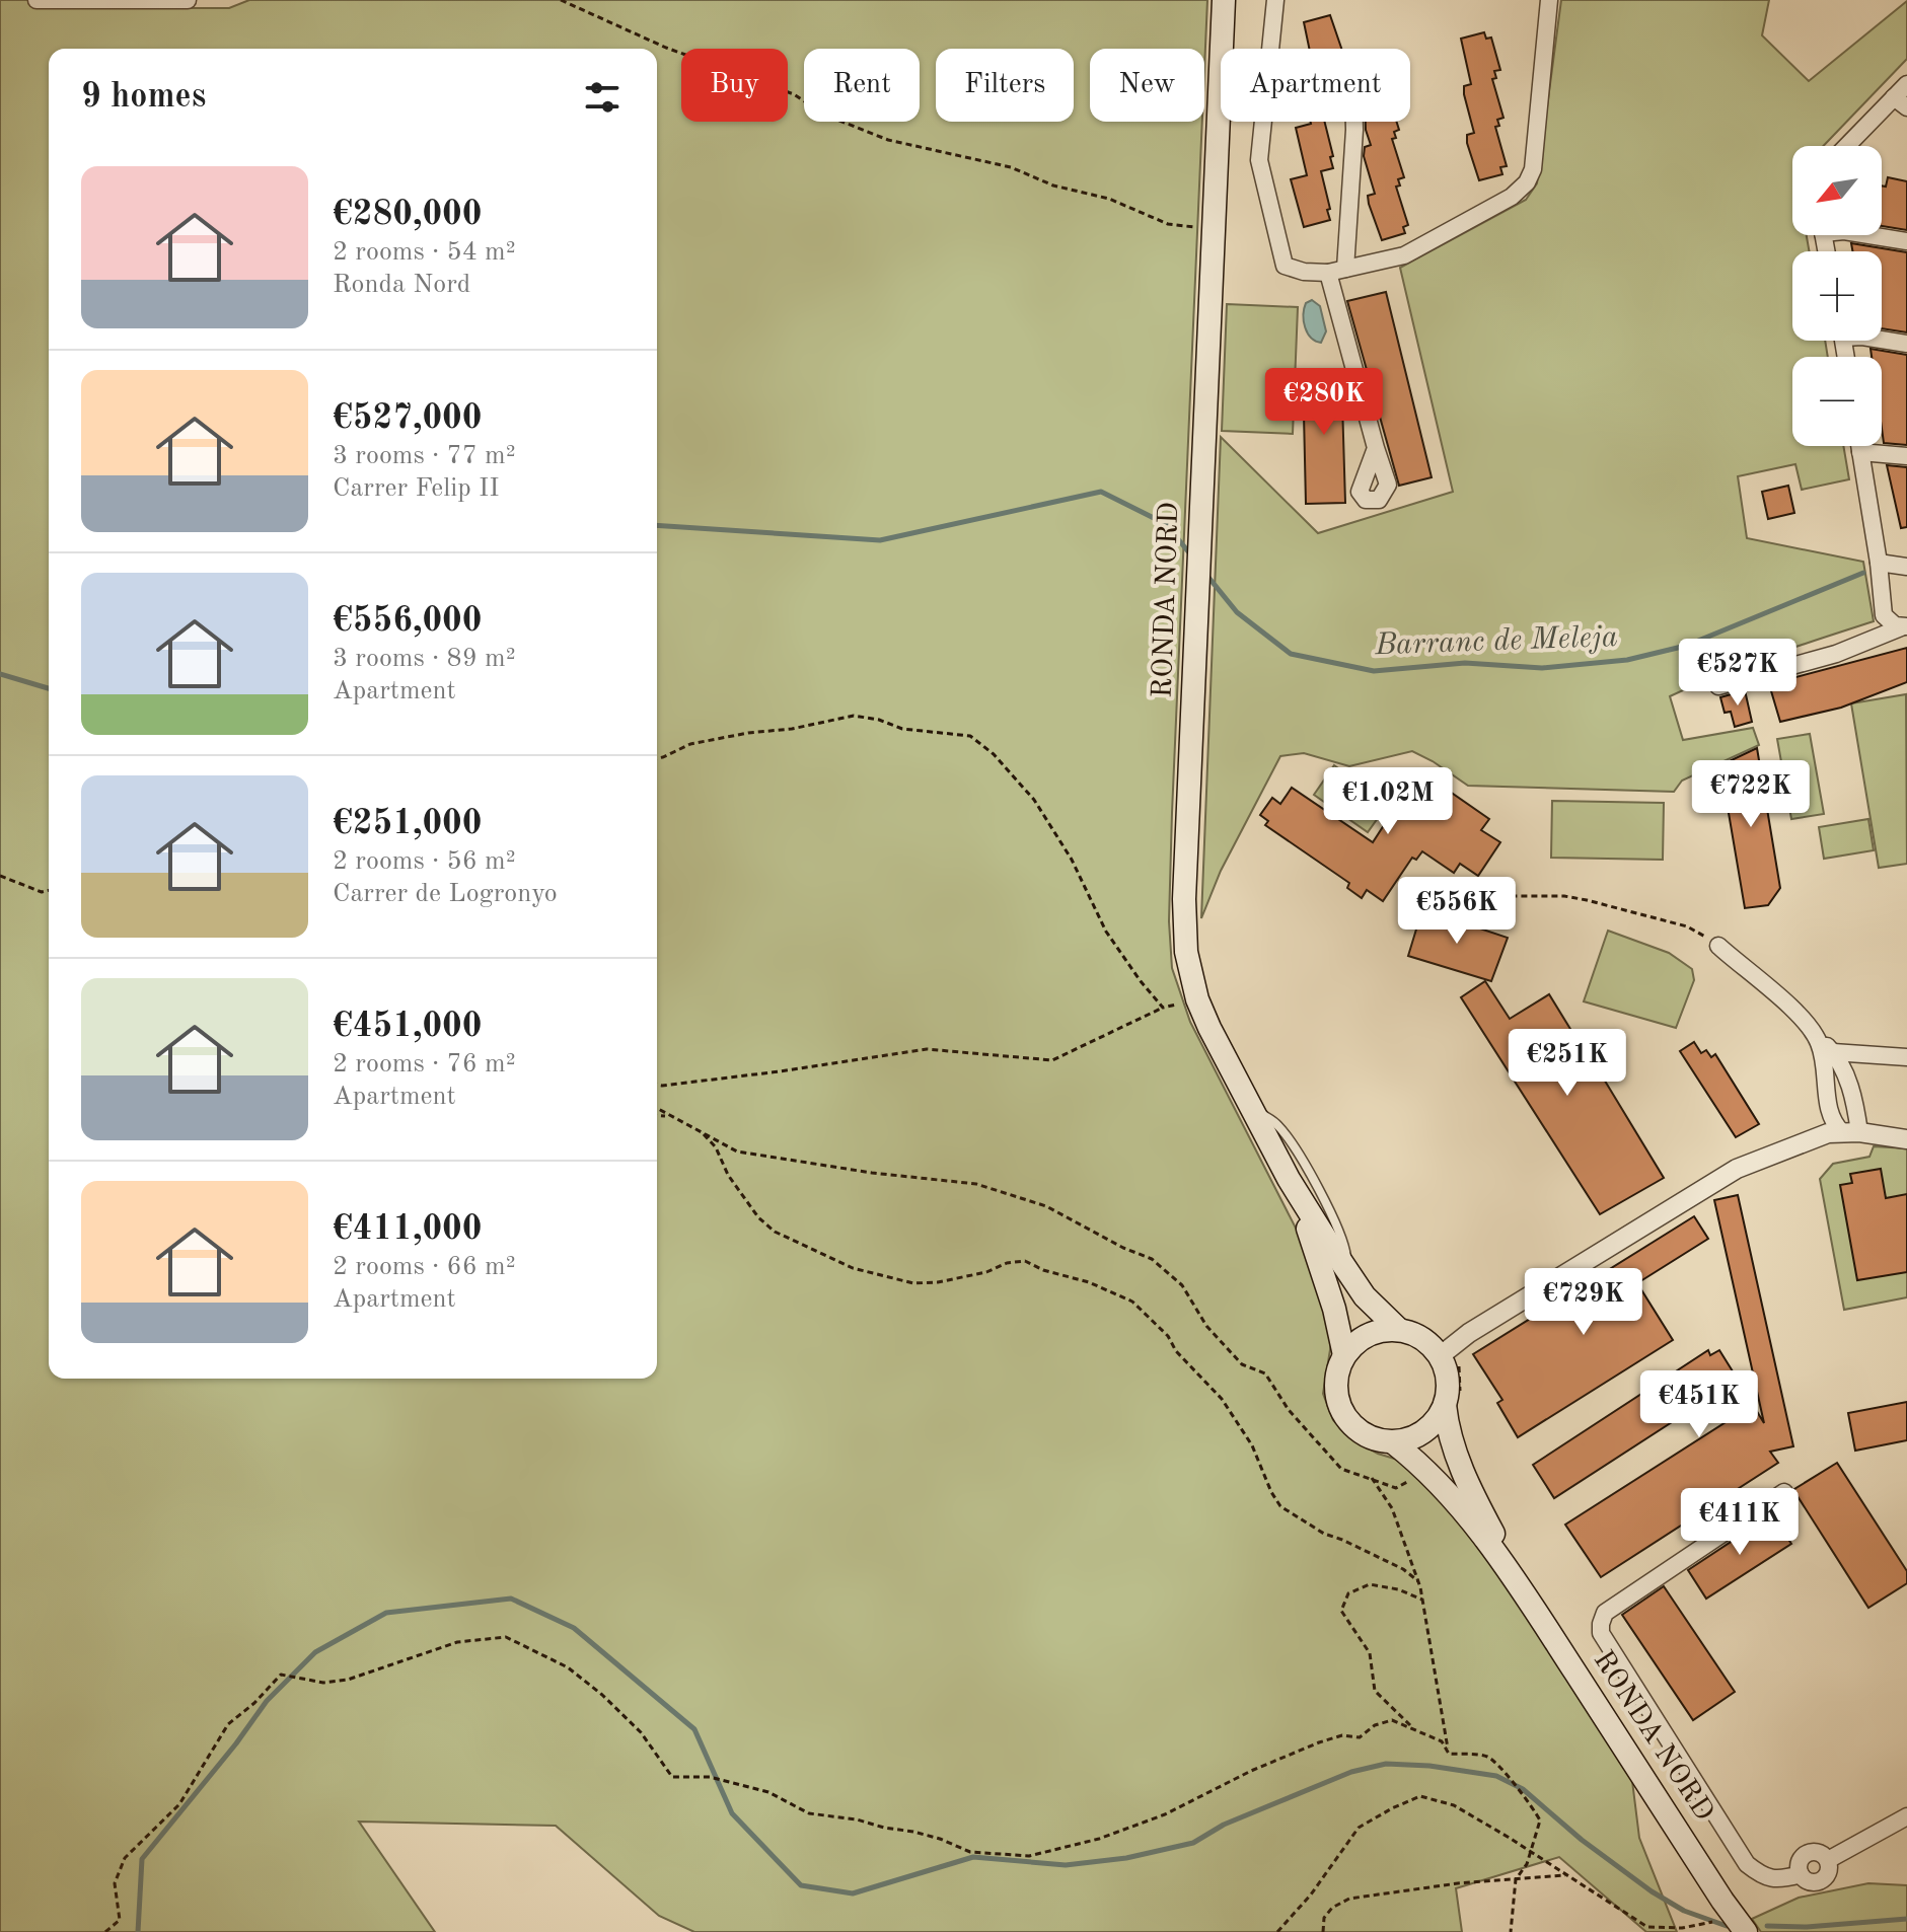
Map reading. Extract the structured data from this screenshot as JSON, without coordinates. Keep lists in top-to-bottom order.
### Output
{
  "streets": {
    "main road": ["RONDA NORD"]
  },
  "water": ["Barranc de Meleja"],
  "north": "bottom left",
  "page": {
    "chip": [
      "Buy",
      "Rent",
      "Filters",
      "New",
      "Apartment"
    ],
    "heading": "9 homes",
    "map_buttons": ["+", "−"],
    "list": [
      {
        "name": "€280,000",
        "note": "2 rooms · 54 m² · Ronda Nord"
      },
      {
        "name": "€527,000",
        "note": "3 rooms · 77 m² · Carrer Felip II"
      },
      {
        "name": "€556,000",
        "note": "3 rooms · 89 m² · Apartment"
      },
      {
        "name": "€251,000",
        "note": "2 rooms · 56 m² · Carrer de Logronyo"
      },
      {
        "name": "€451,000",
        "note": "2 rooms · 76 m² · Apartment"
      },
      {
        "name": "€411,000",
        "note": "2 rooms · 66 m² · Apartment"
      }
    ],
    "price": [
      "€280K",
      "€527K",
      "€722K",
      "€1.02M",
      "€556K",
      "€251K",
      "€729K",
      "€451K",
      "€411K"
    ]
  }
}
